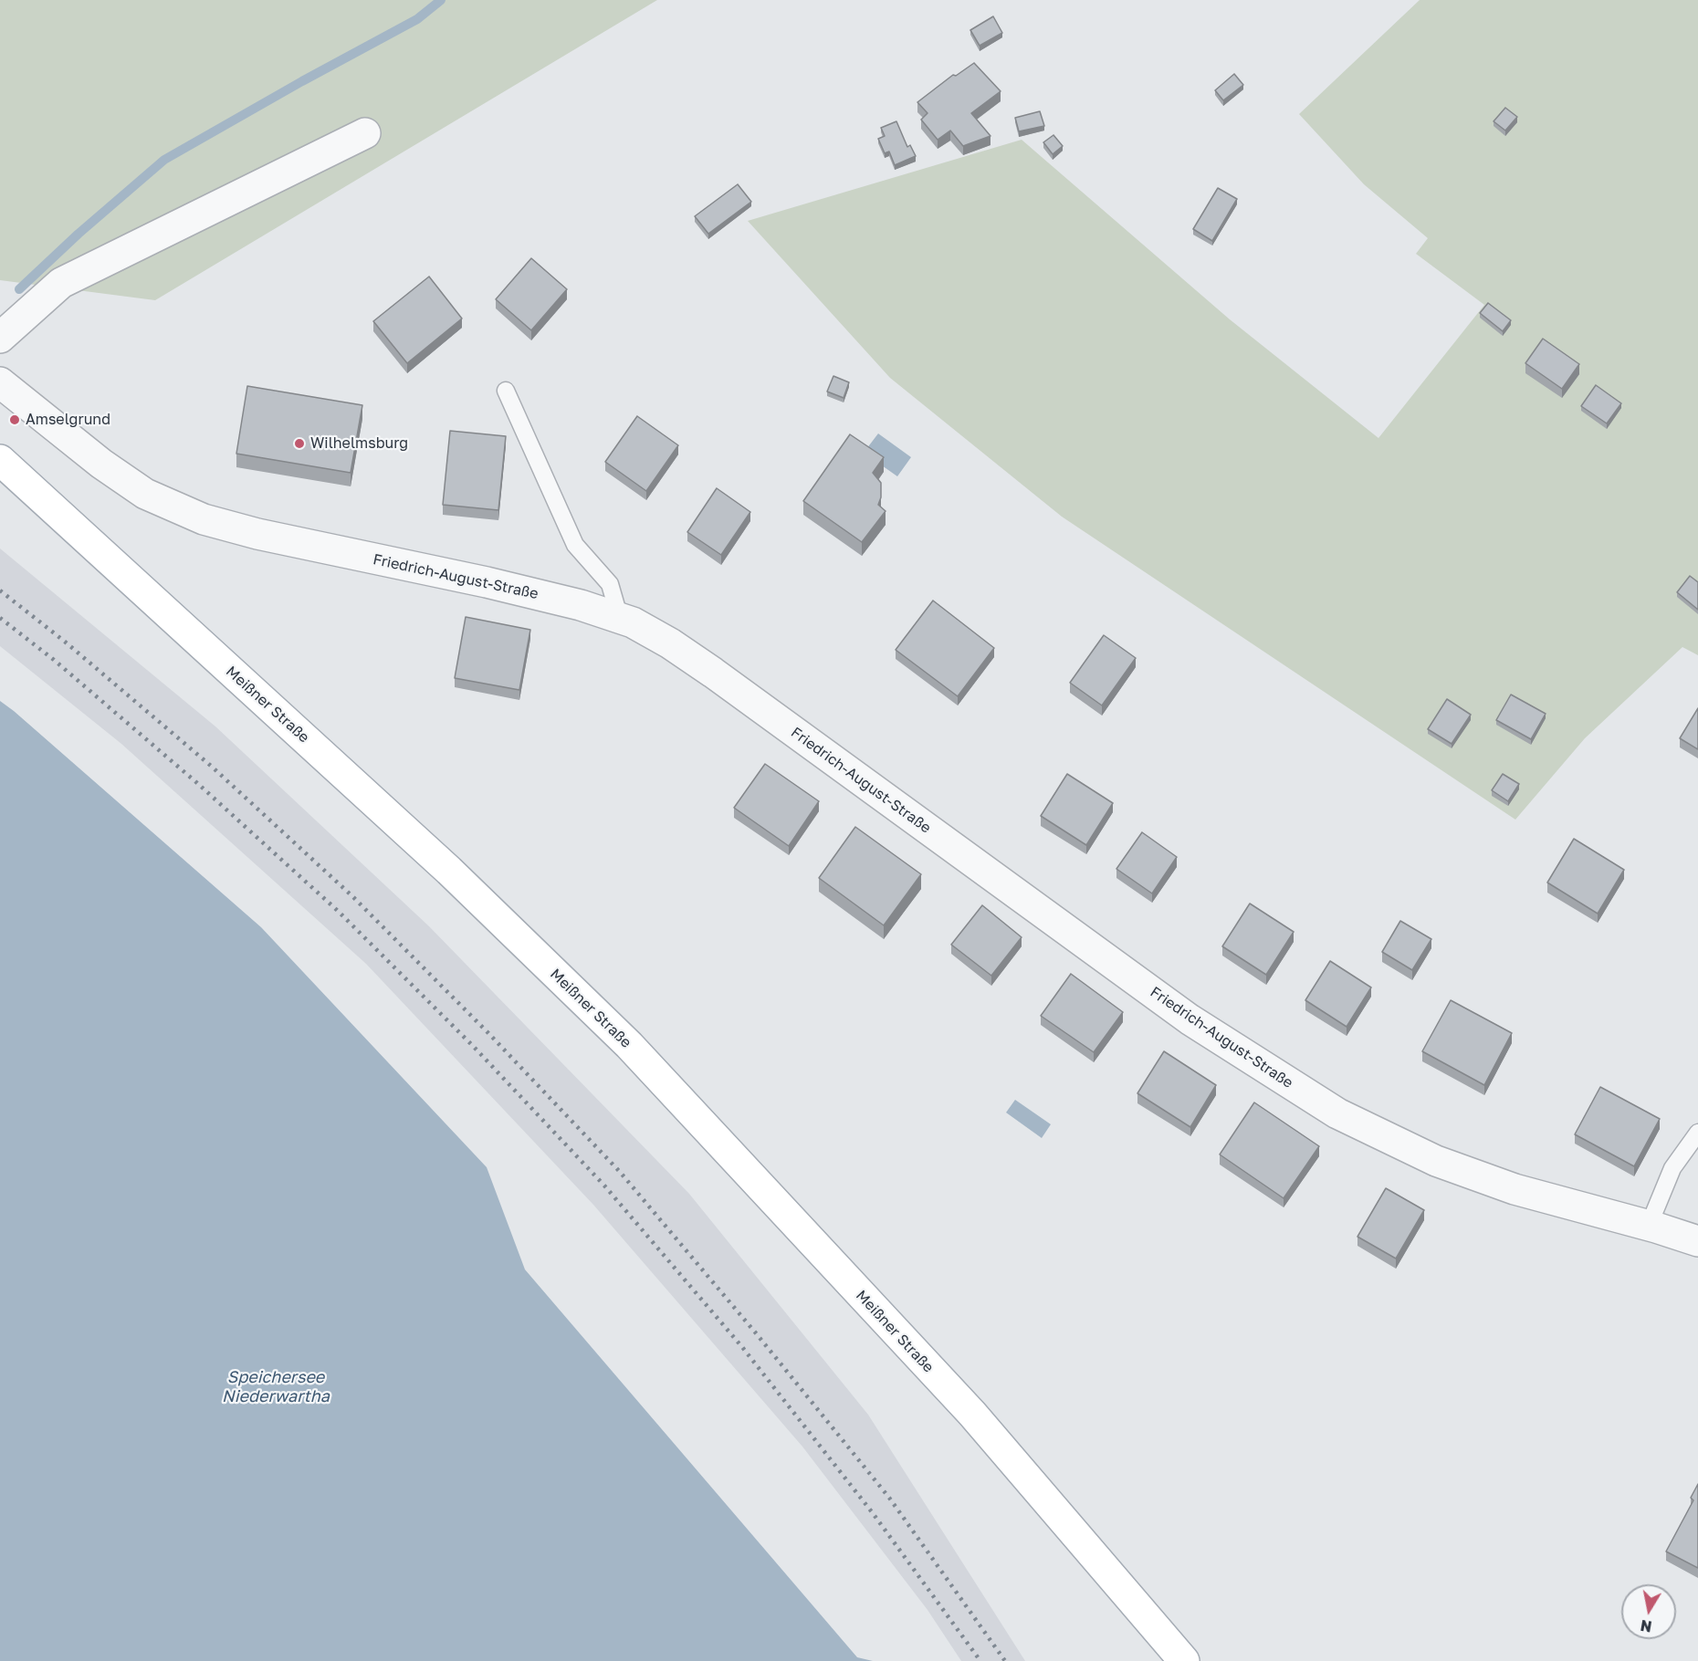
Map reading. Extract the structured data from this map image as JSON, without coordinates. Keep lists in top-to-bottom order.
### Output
{
  "streets": {
    "main road": ["Meißner Straße"],
    "street": ["Friedrich-August-Straße"]
  },
  "water": ["Speichersee Niederwartha"],
  "places": ["Amselgrund", "Wilhelmsburg"],
  "north": "bottom"
}
